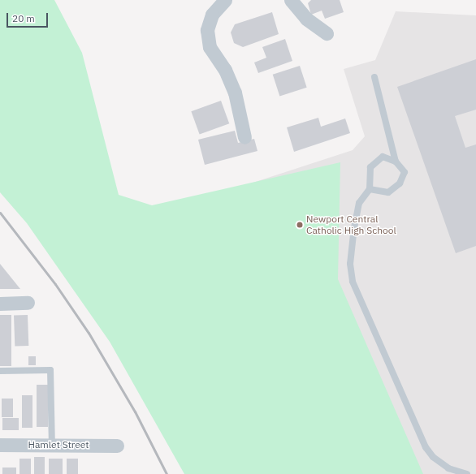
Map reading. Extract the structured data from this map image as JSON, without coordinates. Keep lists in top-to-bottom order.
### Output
{
  "streets": {
    "street": ["Hamlet Street"]
  },
  "places": ["Newport Central Catholic High School"],
  "scale_bar": "20 m"
}
